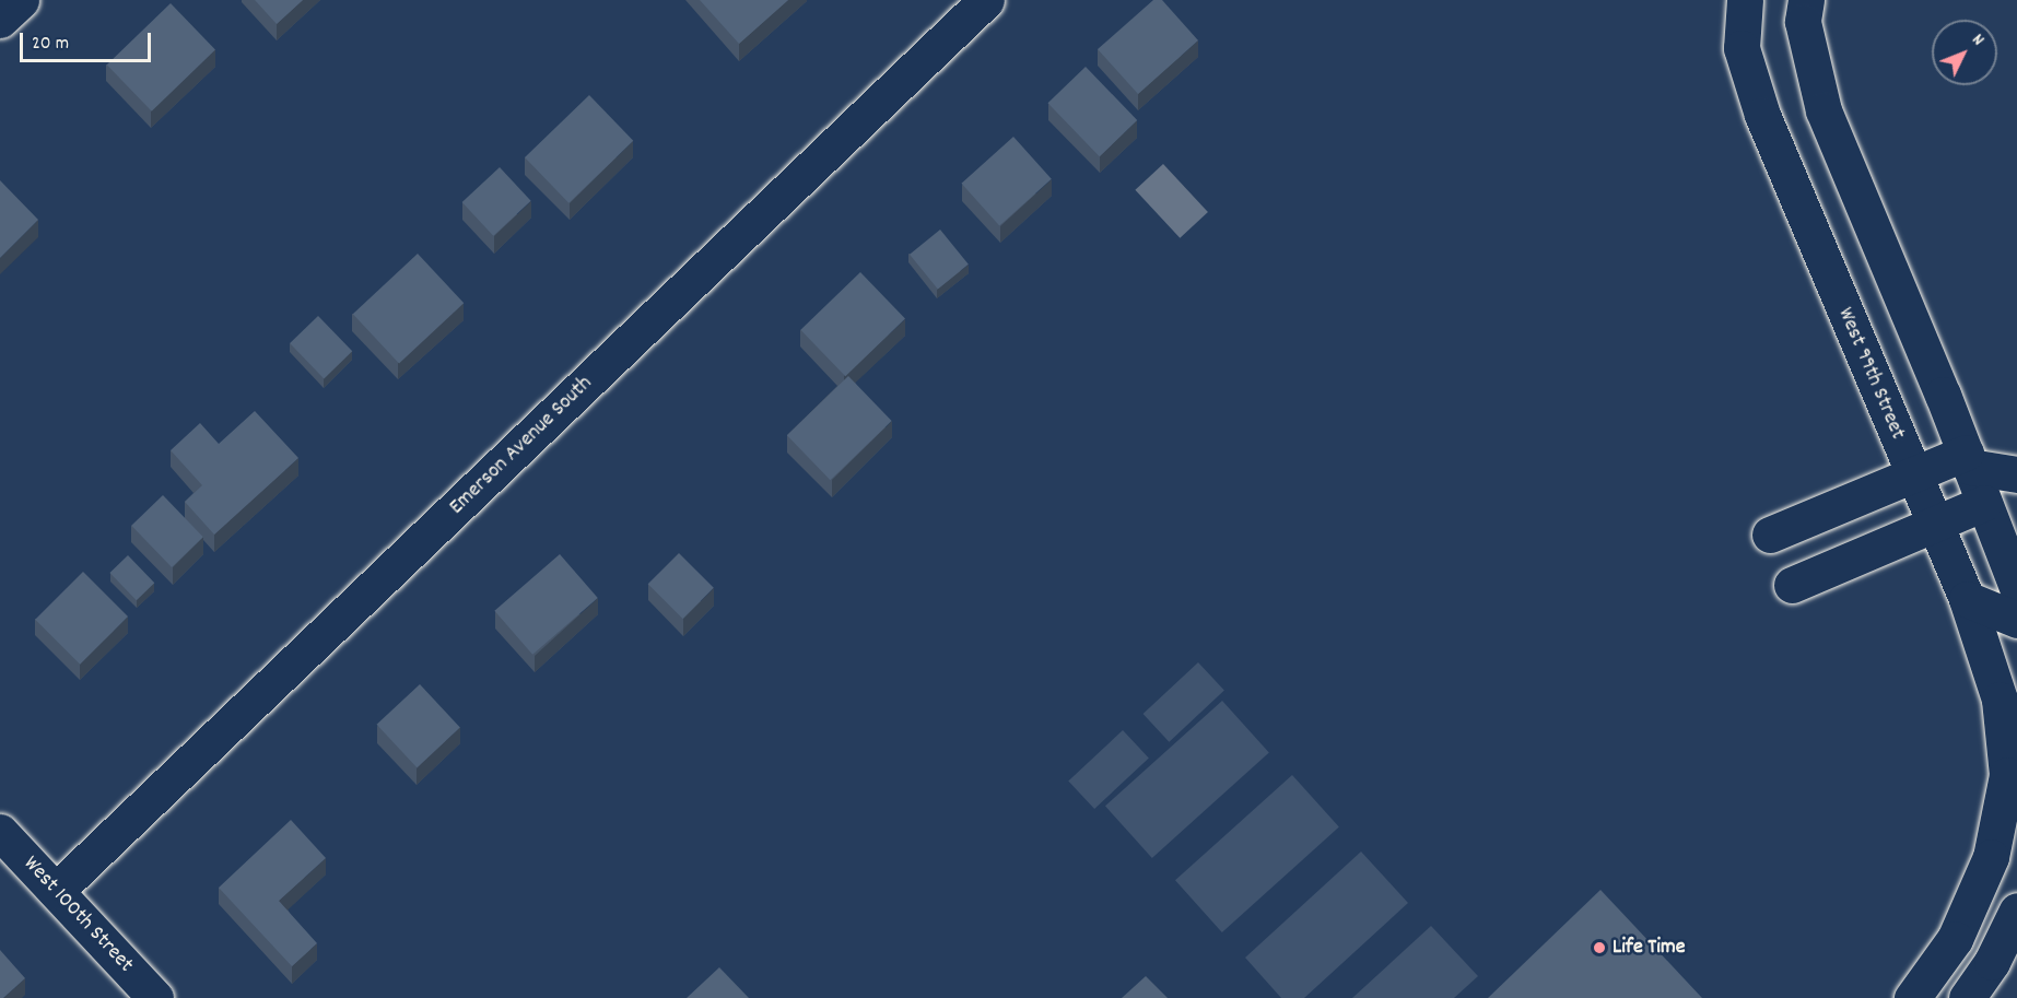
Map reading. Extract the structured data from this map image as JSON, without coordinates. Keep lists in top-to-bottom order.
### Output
{
  "streets": {
    "main road": ["West 99th Street", "Emerson Avenue South", "West 100th Street"]
  },
  "crossings": [
    ["Emerson Avenue South", "West 100th Street"]
  ],
  "places": ["Life Time"],
  "scale_bar": "20 m",
  "north": "top right"
}
